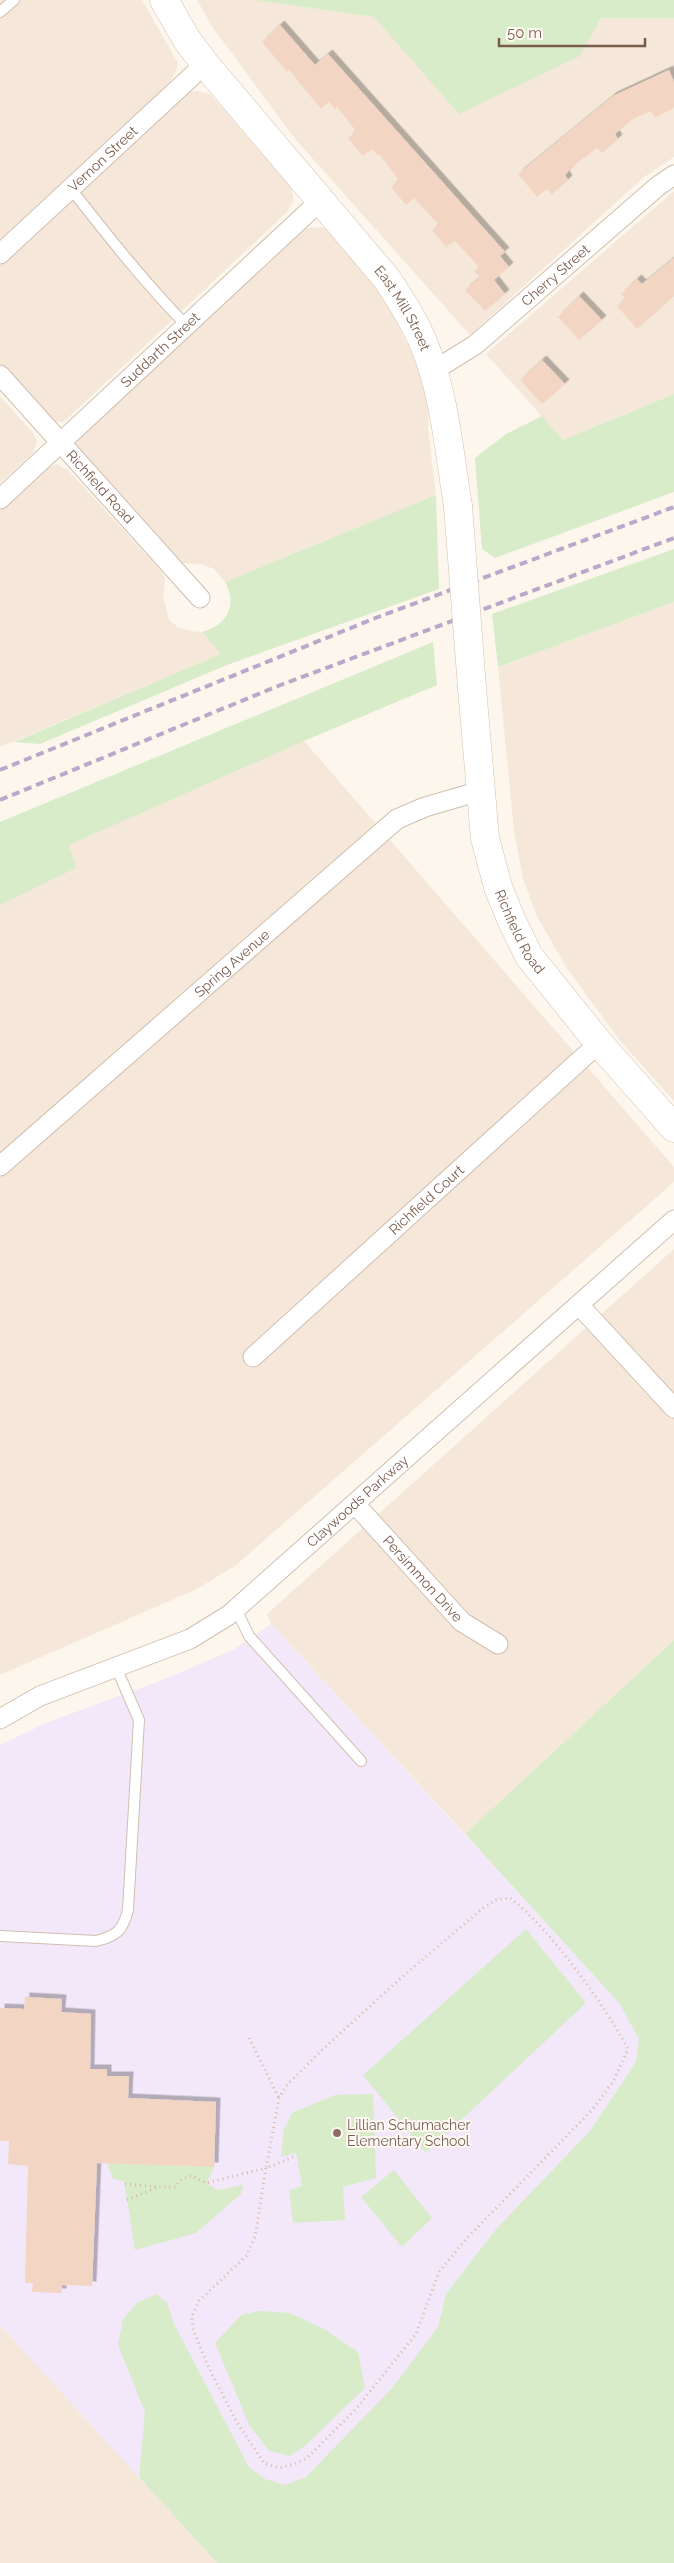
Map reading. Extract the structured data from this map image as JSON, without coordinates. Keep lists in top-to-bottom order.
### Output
{
  "streets": {
    "street": [
      "Vernon Street",
      "Cherry Street",
      "East Mill Street",
      "Suddarth Street",
      "Richfield Road",
      "Spring Avenue",
      "Richfield Court",
      "Claywoods Parkway",
      "Persimmon Drive"
    ]
  },
  "crossings": [
    ["Vernon Street", "East Mill Street"],
    ["Cherry Street", "East Mill Street"],
    ["East Mill Street", "Suddarth Street"],
    ["East Mill Street", "Richfield Road"],
    ["Suddarth Street", "Richfield Road"],
    ["Richfield Road", "Spring Avenue"],
    ["Richfield Road", "Richfield Court"],
    ["Claywoods Parkway", "Persimmon Drive"]
  ],
  "places": ["Lillian Schumacher Elementary School"],
  "scale_bar": "50 m"
}
